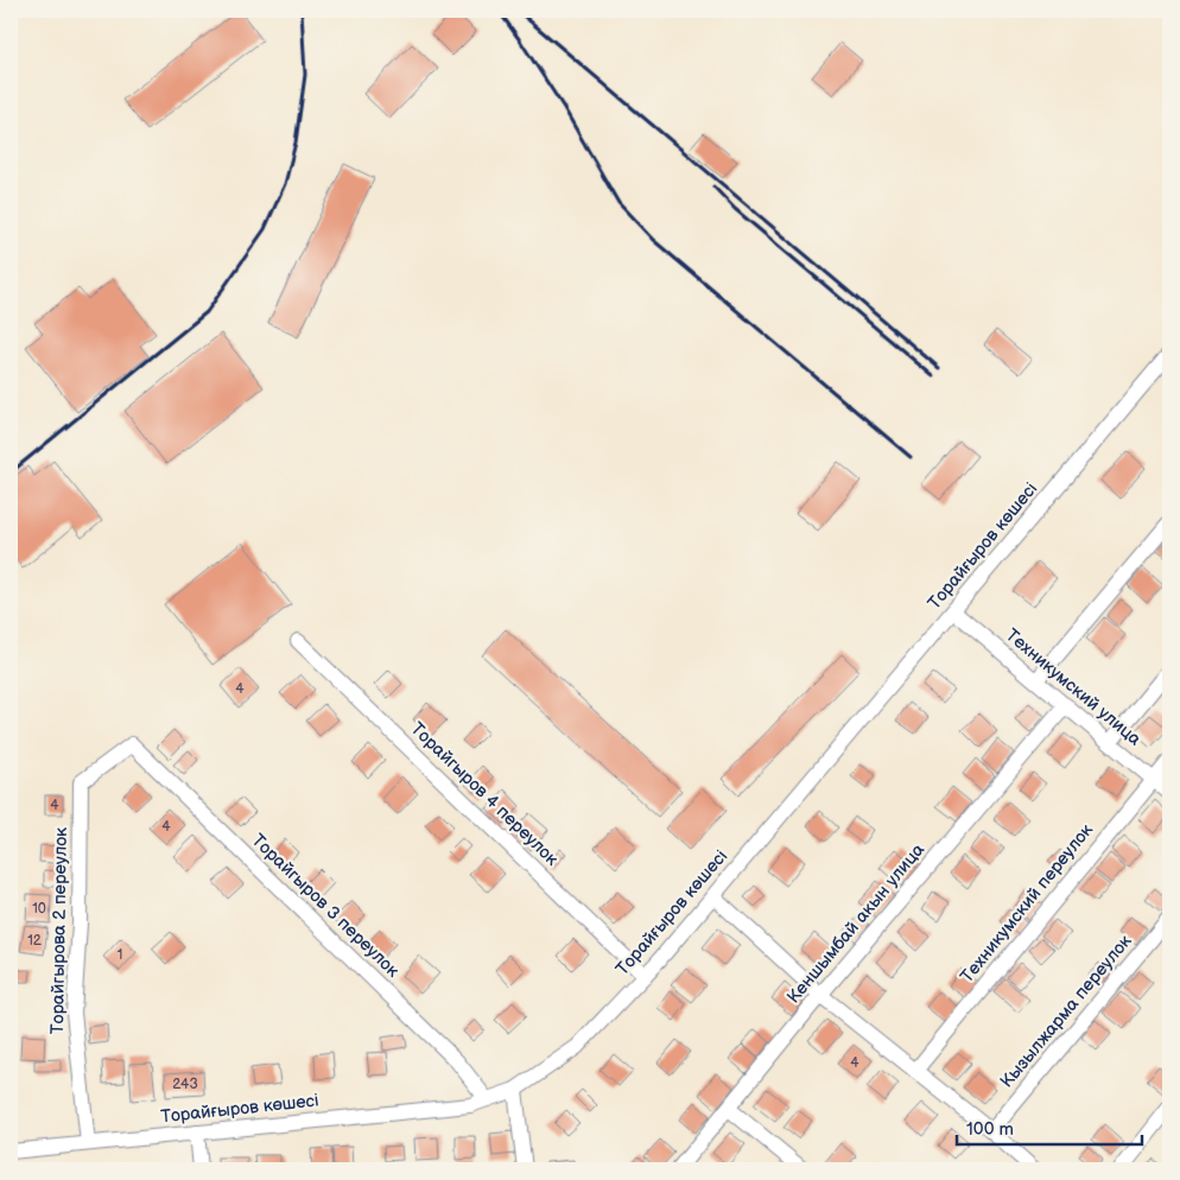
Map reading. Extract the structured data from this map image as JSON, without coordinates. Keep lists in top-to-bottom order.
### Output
{
  "streets": {
    "street": [
      "Торайғыров көшесі",
      "Техникумский улица",
      "Торайгыров 4 переулок",
      "Техникумский переулок",
      "Торайгыров 3 переулок",
      "Кеншымбай акын улица",
      "Торайгырова 2 переулок",
      "Кызылжарма переулок"
    ]
  },
  "crossings": [
    ["Торайғыров көшесі", "Техникумский улица"],
    ["Торайғыров көшесі", "Торайгыров 4 переулок"],
    ["Торайғыров көшесі", "Торайгыров 3 переулок"],
    ["Торайғыров көшесі", "Торайгырова 2 переулок"],
    ["Техникумский улица", "Техникумский переулок"],
    ["Техникумский улица", "Кеншымбай акын улица"],
    ["Торайгыров 3 переулок", "Торайгырова 2 переулок"]
  ],
  "house_numbers": [
    "4",
    "4",
    "4",
    "10",
    "12",
    "1",
    "4",
    "243"
  ],
  "scale_bar": "100 m"
}
